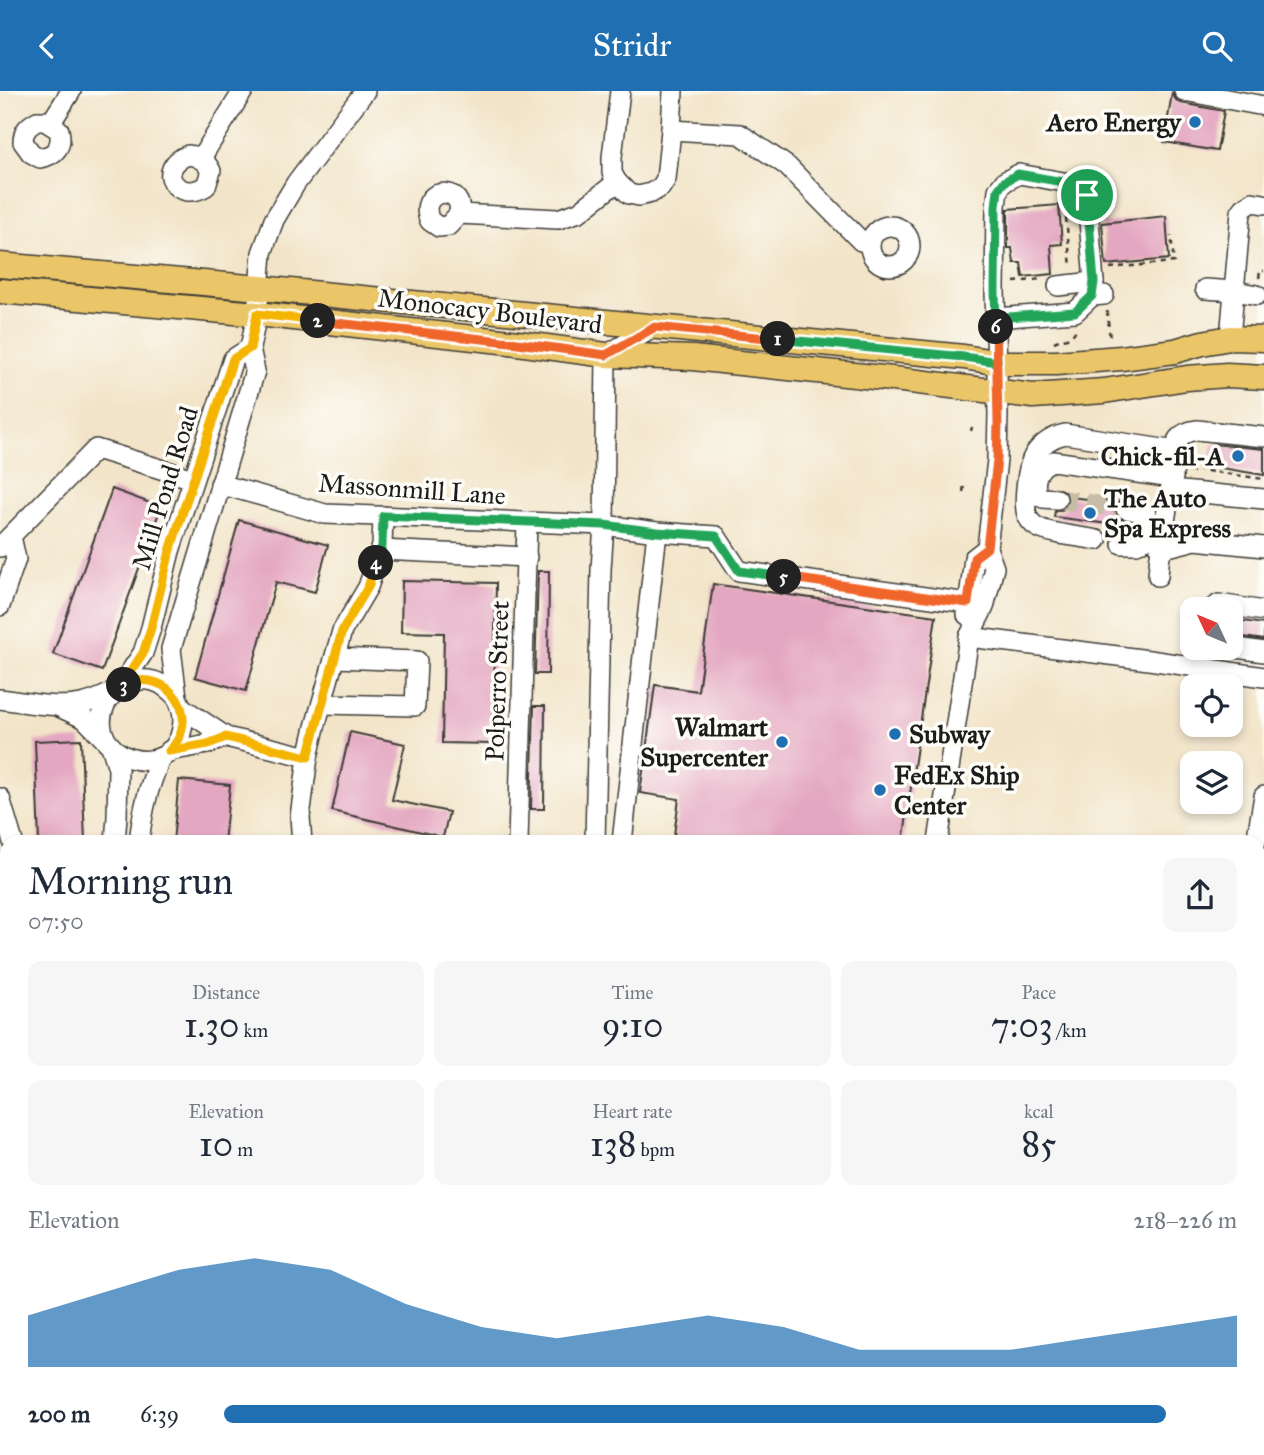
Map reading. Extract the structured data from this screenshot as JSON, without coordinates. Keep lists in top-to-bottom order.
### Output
{
  "streets": {
    "main road": ["Monocacy Boulevard"],
    "street": ["Mill Pond Road", "Massonmill Lane", "Polperro Street"]
  },
  "crossings": [
    ["Monocacy Boulevard", "Mill Pond Road"],
    ["Mill Pond Road", "Massonmill Lane"],
    ["Massonmill Lane", "Polperro Street"]
  ],
  "places": [
    "Aero Energy",
    "Chick-fil-A",
    "The Auto Spa Express",
    "Subway",
    "Walmart Supercenter",
    "FedEx Ship Center"
  ],
  "north": "top left",
  "page": {
    "header": "Stridr",
    "pins": [
      "2",
      "6",
      "1",
      "4",
      "5",
      "3"
    ],
    "heading": ["Morning run", "07:50"],
    "stats": [
      ["Distance", "1.30 km"],
      ["Time", "9:10"],
      ["Pace", "7:03 /km"],
      ["Elevation", "10 m"],
      ["Heart rate", "138 bpm"],
      ["kcal", "85"]
    ],
    "chart": ["Elevation", "218–226 m"],
    "list": [
      {
        "name": "200 m",
        "note": "6:39"
      }
    ]
  }
}
